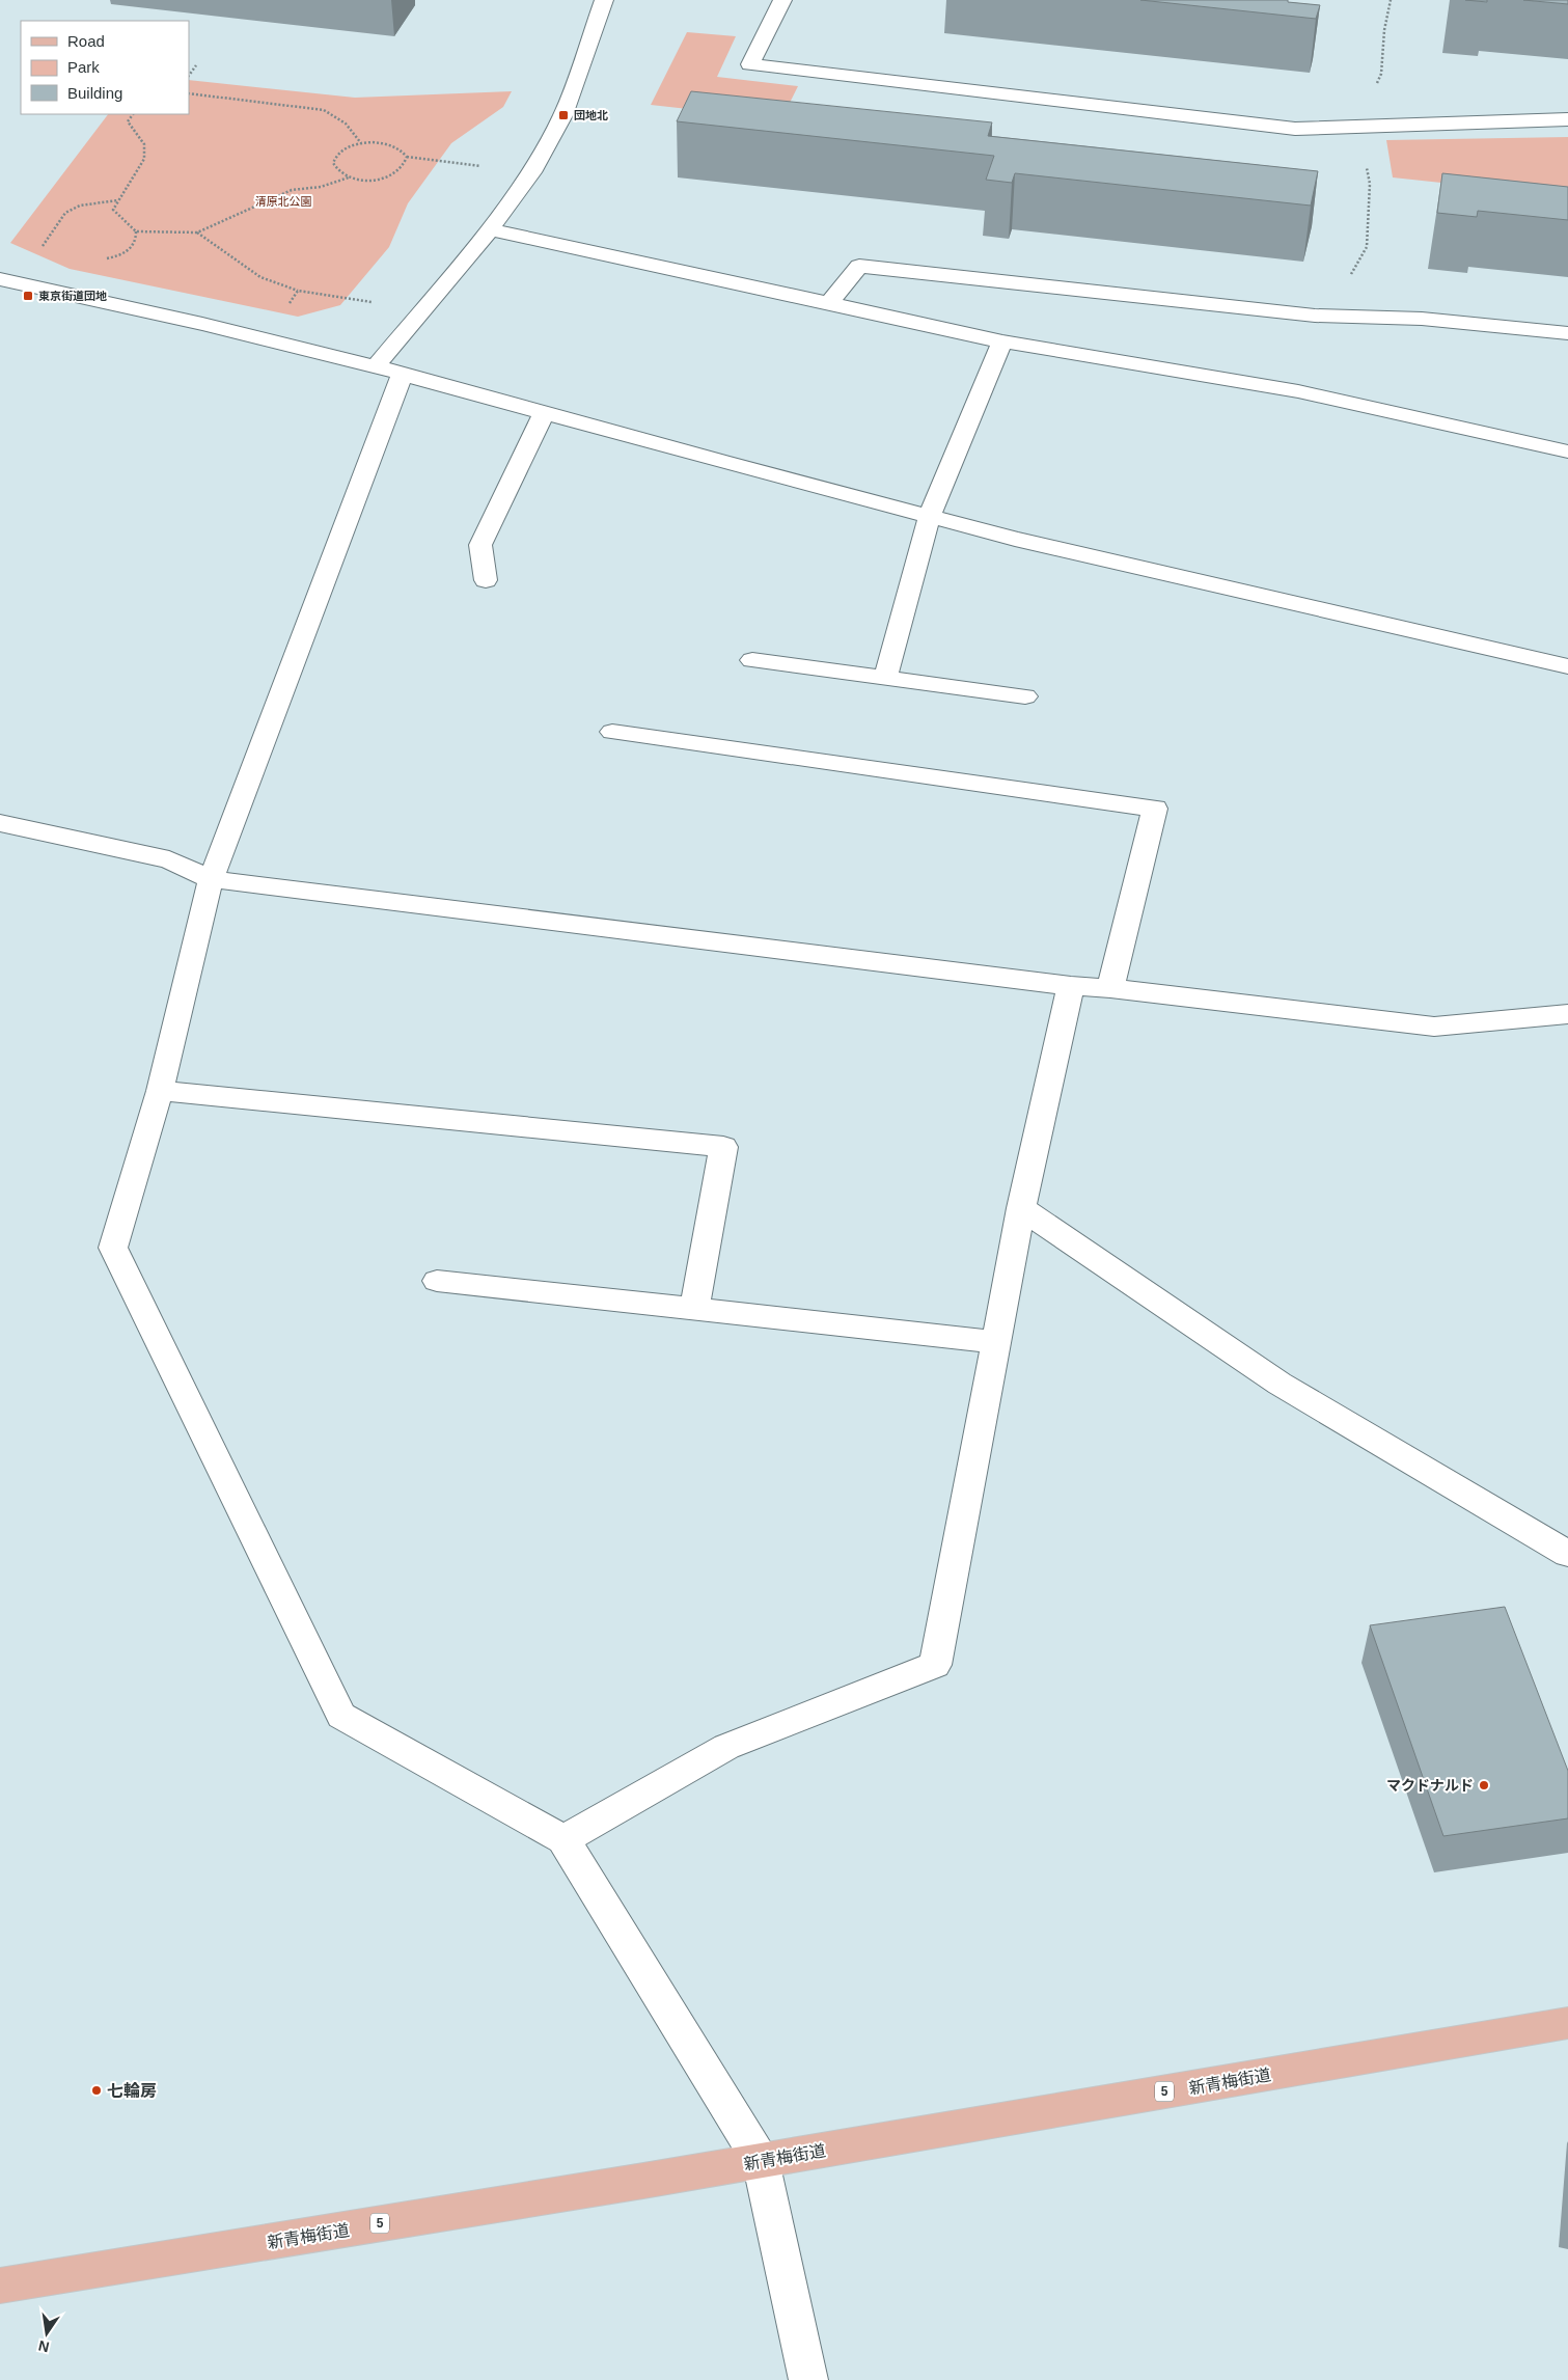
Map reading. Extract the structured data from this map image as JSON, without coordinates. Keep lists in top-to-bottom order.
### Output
{
  "streets": {
    "main road": ["新青梅街道", "5"]
  },
  "parks": ["清原北公園"],
  "places": {
    "transit": ["団地北", "東京街道団地"],
    "other": ["マクドナルド", "七輪房"]
  },
  "legend": ["Road", "Park", "Building"],
  "north": "bottom"
}
